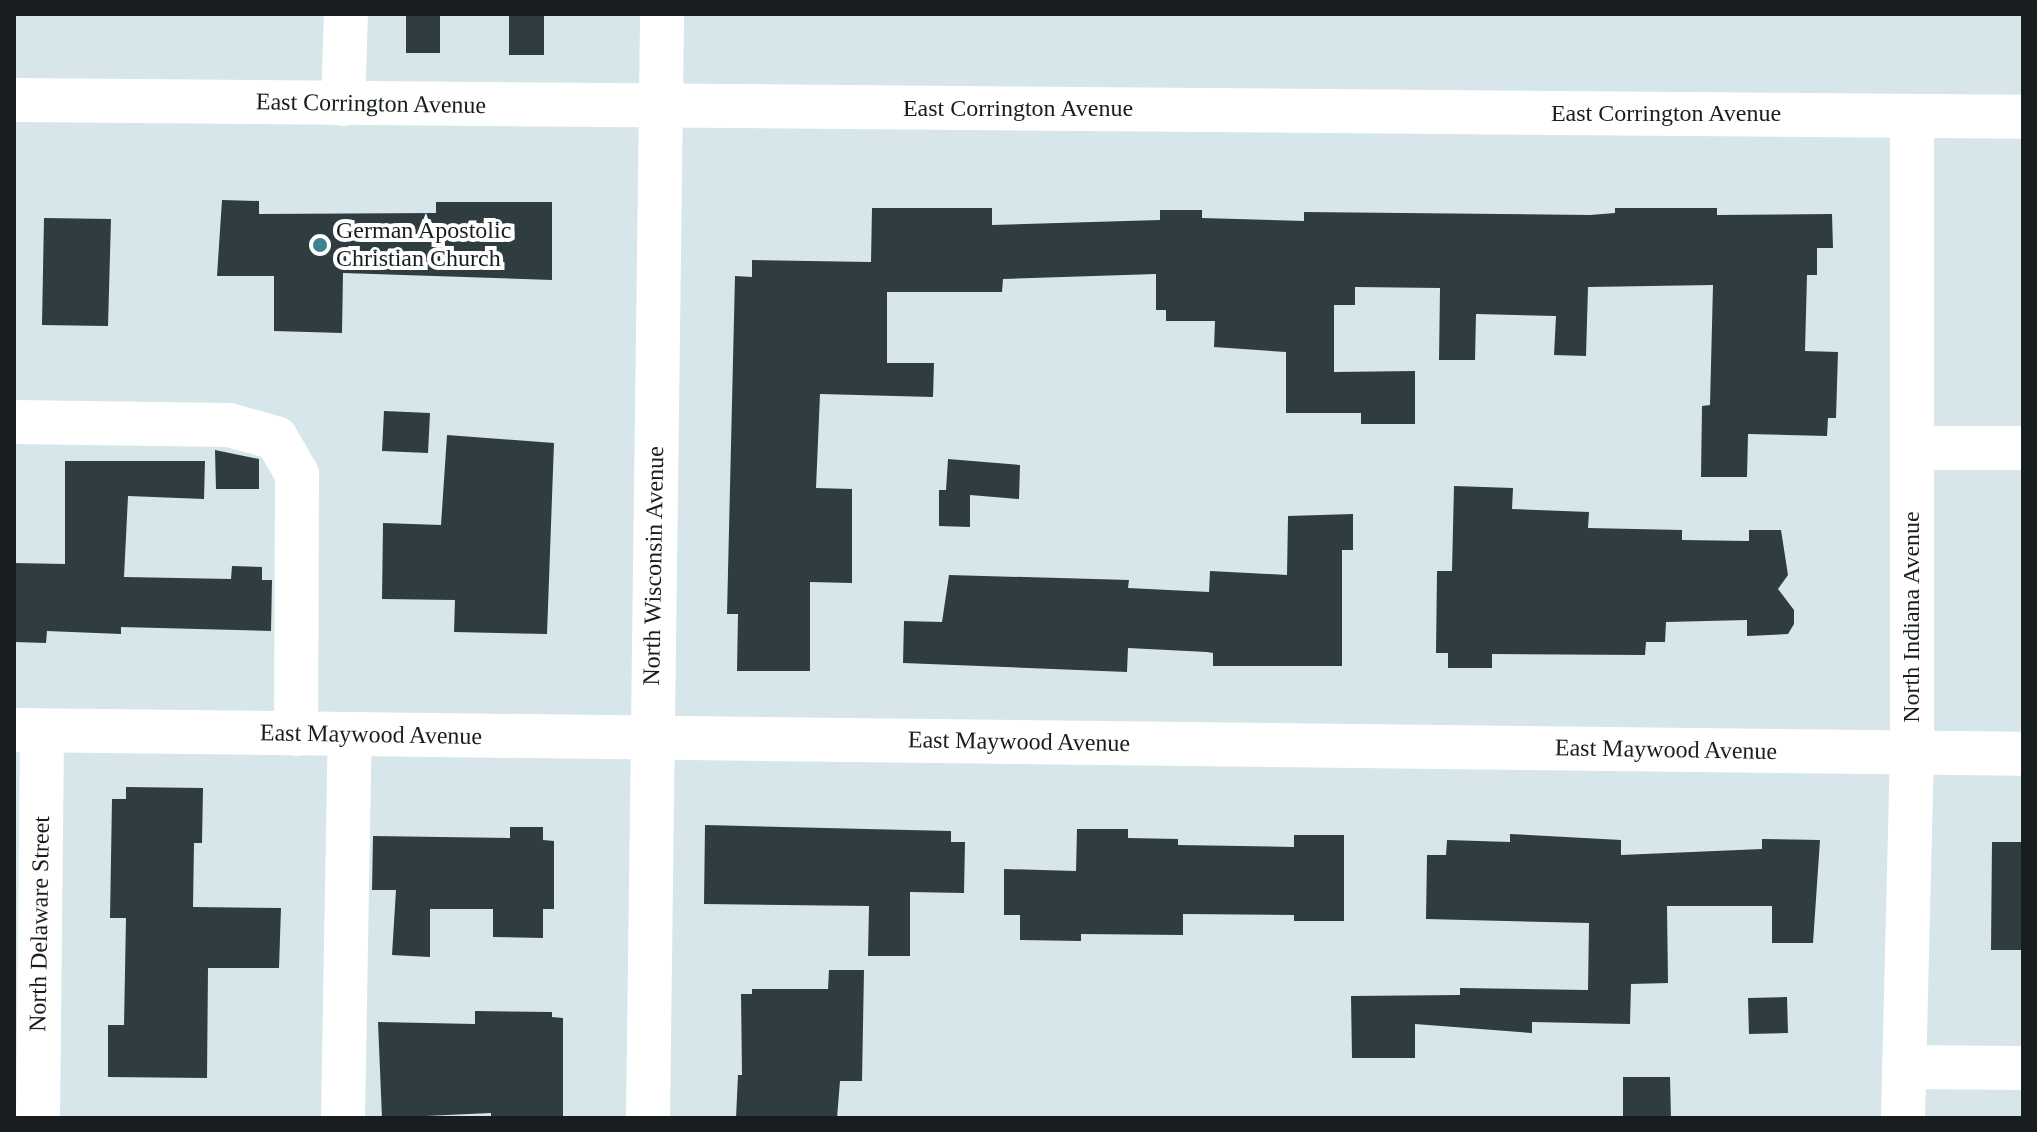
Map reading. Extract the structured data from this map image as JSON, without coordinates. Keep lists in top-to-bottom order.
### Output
{
  "streets": {
    "street": [
      "East Corrington Avenue",
      "North Wisconsin Avenue",
      "North Indiana Avenue",
      "East Maywood Avenue",
      "North Delaware Street"
    ]
  },
  "crossings": [
    ["East Corrington Avenue", "North Wisconsin Avenue"],
    ["East Corrington Avenue", "North Indiana Avenue"],
    ["North Wisconsin Avenue", "East Maywood Avenue"],
    ["North Indiana Avenue", "East Maywood Avenue"],
    ["East Maywood Avenue", "North Delaware Street"]
  ],
  "places": ["German Apostolic Christian Church"]
}
